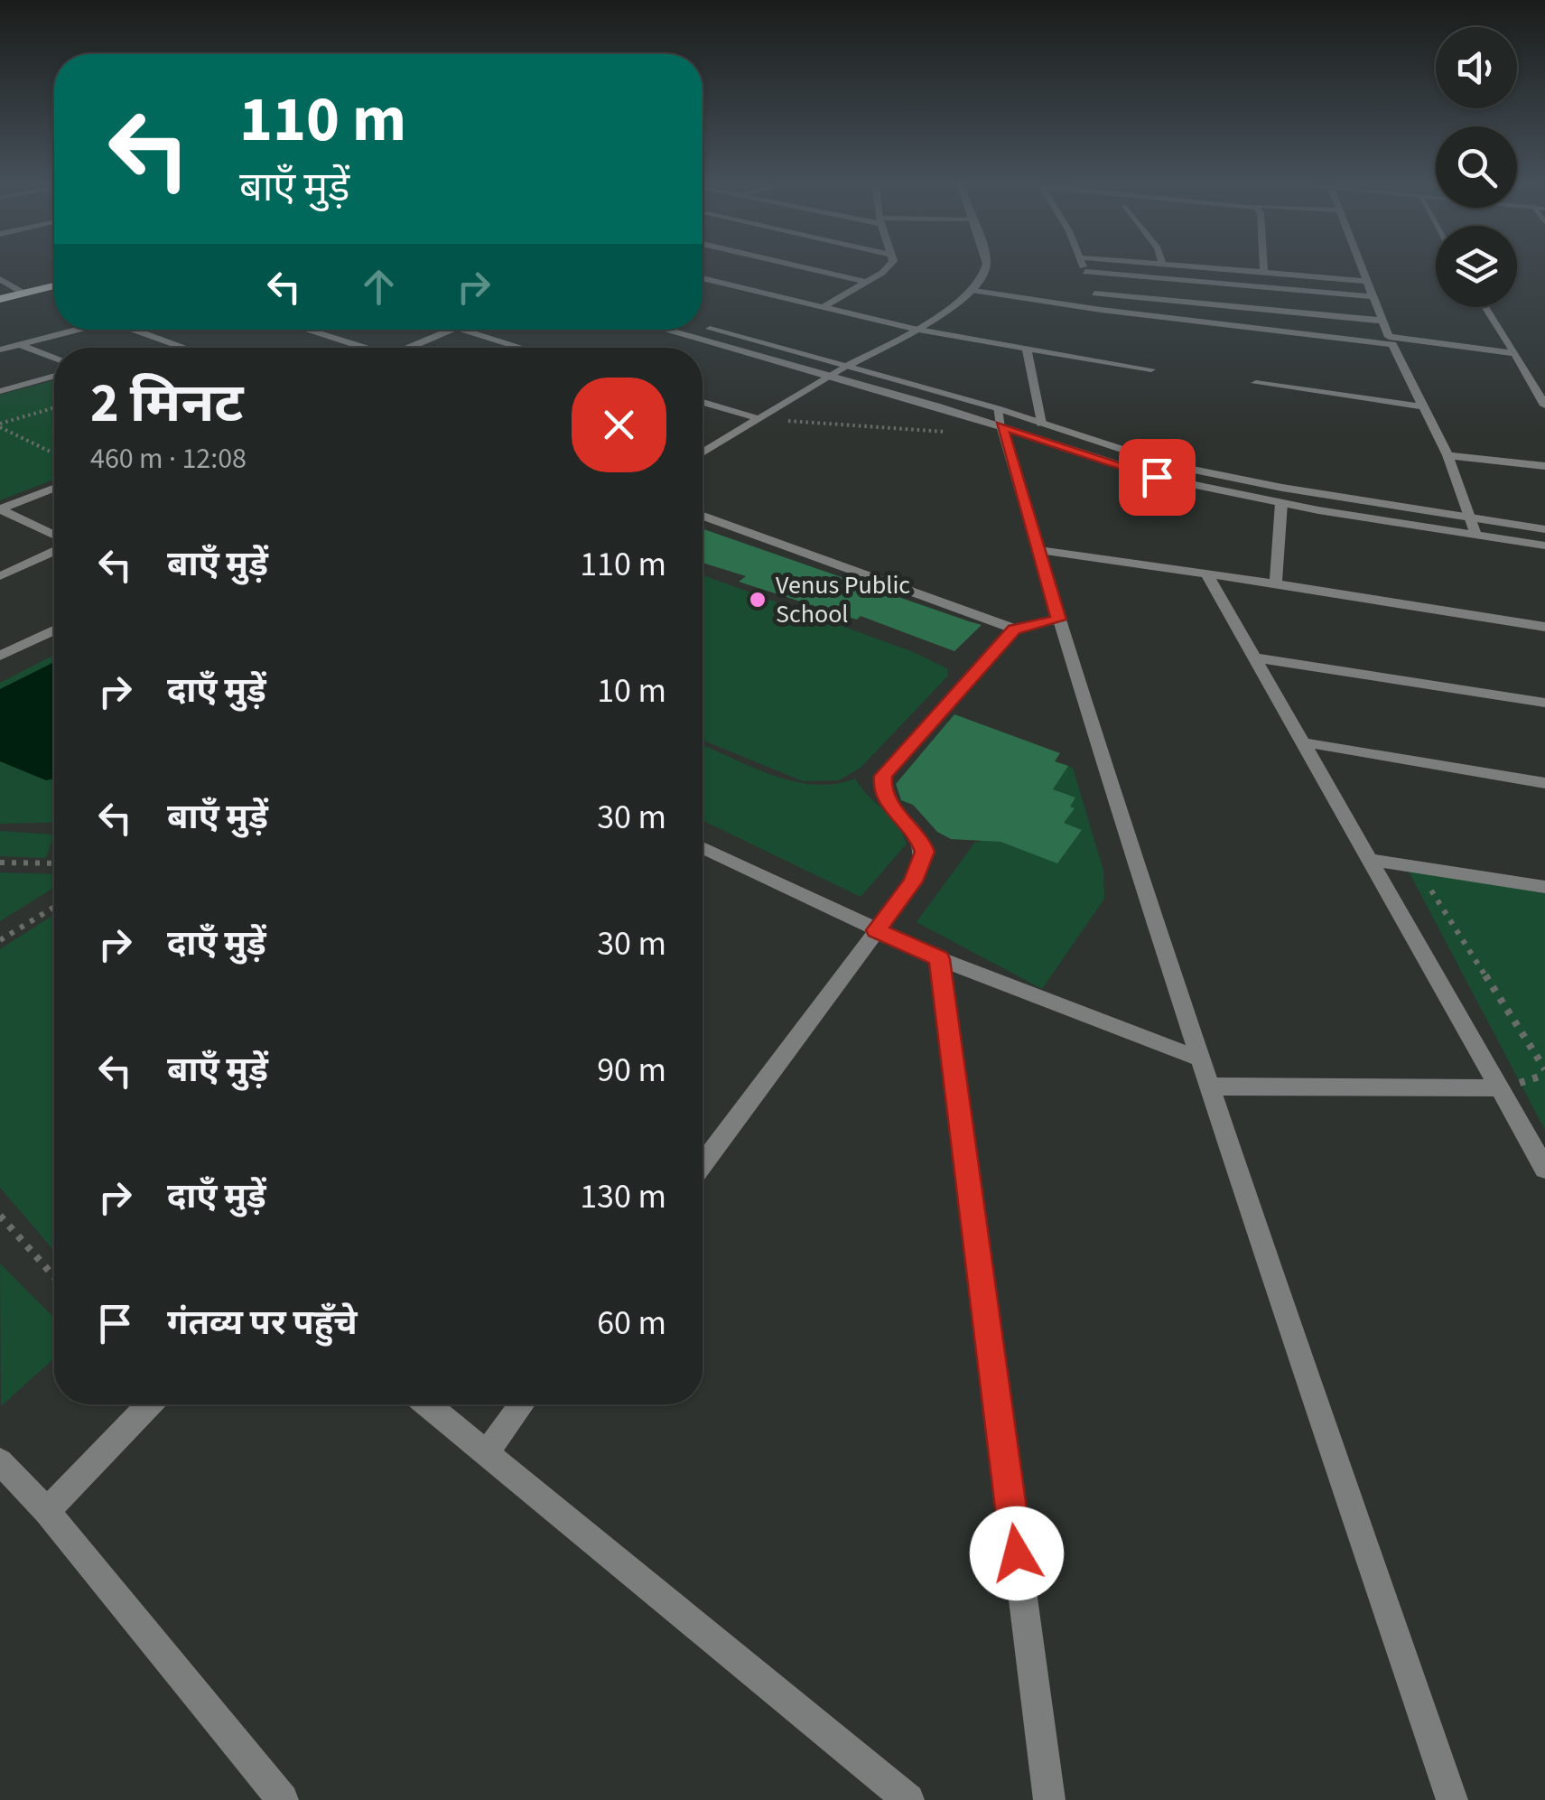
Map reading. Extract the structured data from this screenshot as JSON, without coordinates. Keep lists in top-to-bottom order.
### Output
{
  "places": ["Venus Public School"],
  "page": {
    "turn": ["110 m", "बाएँ मुड़ें"],
    "heading": ["2 मिनट", "460 m · 12:08"],
    "list": [
      {
        "name": "बाएँ मुड़ें",
        "value": "110 m"
      },
      {
        "name": "दाएँ मुड़ें",
        "value": "10 m"
      },
      {
        "name": "बाएँ मुड़ें",
        "value": "30 m"
      },
      {
        "name": "दाएँ मुड़ें",
        "value": "30 m"
      },
      {
        "name": "बाएँ मुड़ें",
        "value": "90 m"
      },
      {
        "name": "दाएँ मुड़ें",
        "value": "130 m"
      },
      {
        "name": "गंतव्य पर पहुँचे",
        "value": "60 m"
      }
    ]
  }
}
